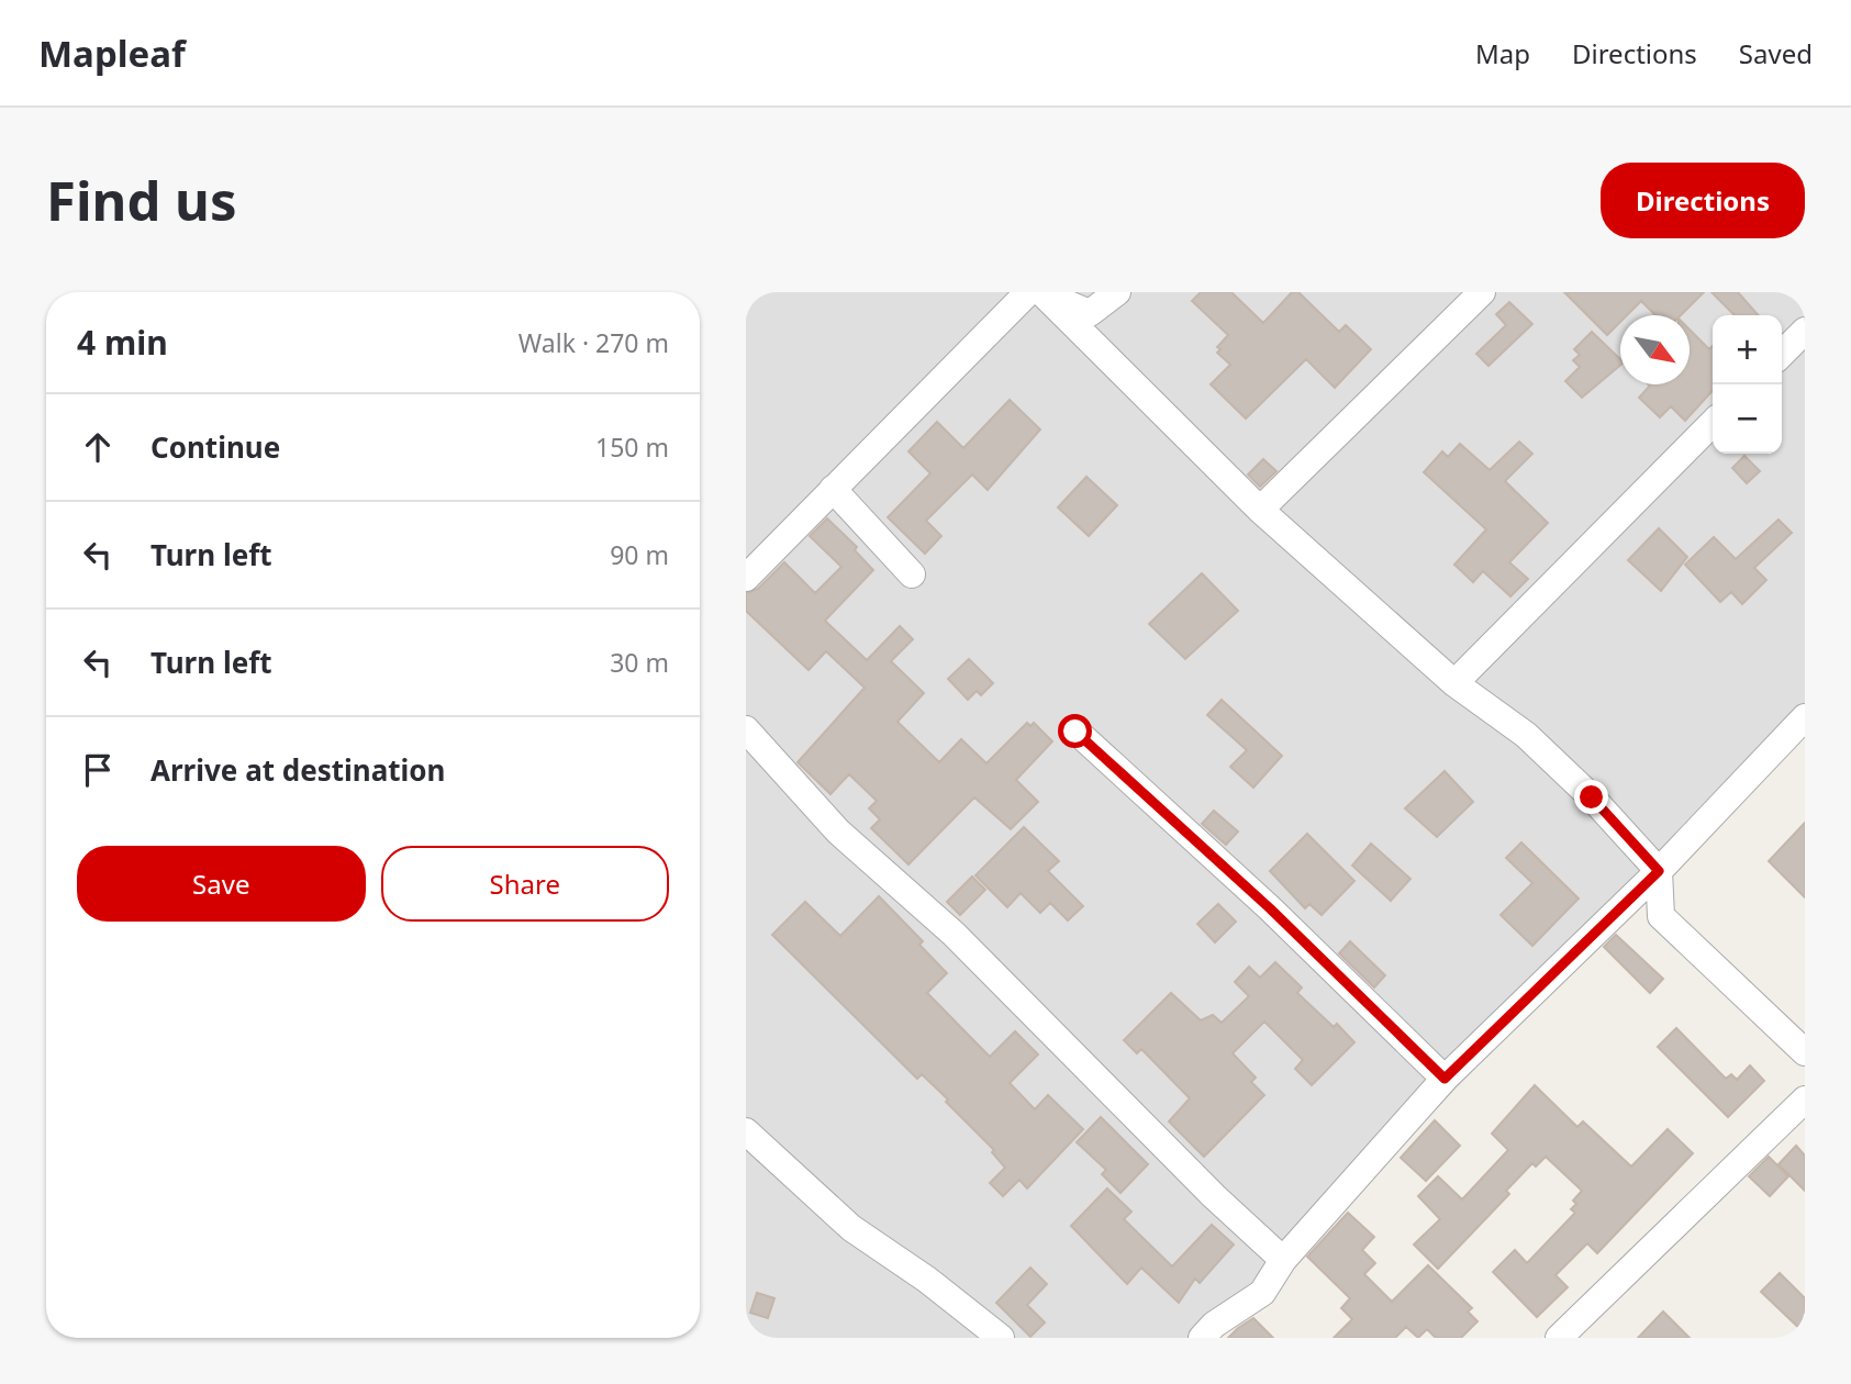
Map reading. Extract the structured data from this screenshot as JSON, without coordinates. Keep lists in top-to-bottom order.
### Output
{
  "north": "bottom right",
  "page": {
    "header": "Mapleaf",
    "nav": ["Map", "Directions", "Saved"],
    "buttons": [
      "Directions",
      ["Save", "Share"]
    ],
    "title": "Find us",
    "heading": ["4 min", "Walk · 270 m"],
    "map_buttons": ["+", "−"],
    "list": [
      ["Continue", "150 m"],
      ["Turn left", "90 m"],
      ["Turn left", "30 m"],
      "Arrive at destination"
    ]
  }
}
